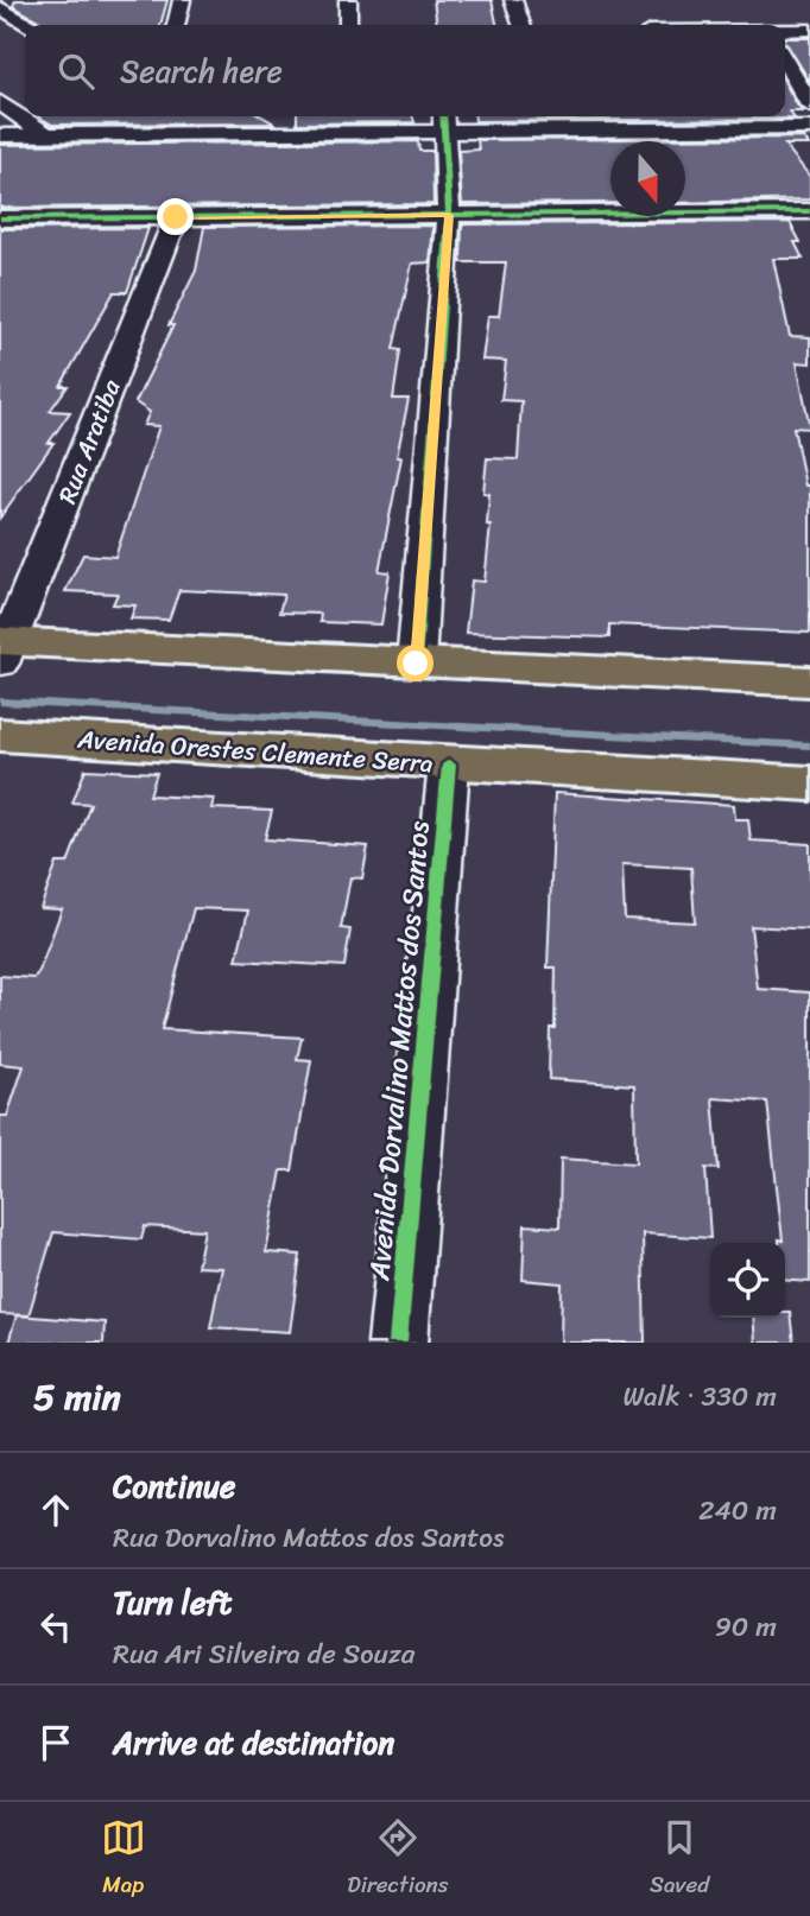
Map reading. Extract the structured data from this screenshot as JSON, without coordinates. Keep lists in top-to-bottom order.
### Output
{
  "streets": {
    "main road": ["Avenida Orestes Clemente Serra"],
    "street": ["Rua Aratiba", "Avenida Dorvalino Mattos dos Santos"]
  },
  "crossings": [
    ["Avenida Orestes Clemente Serra", "Avenida Dorvalino Mattos dos Santos"]
  ],
  "north": "bottom",
  "page": {
    "search": "Search here",
    "heading": ["5 min", "Walk · 330 m"],
    "list": [
      ["Continue", "Rua Dorvalino Mattos dos Santos", "240 m"],
      ["Turn left", "Rua Ari Silveira de Souza", "90 m"],
      "Arrive at destination"
    ],
    "nav": ["Map", "Directions", "Saved"]
  }
}
